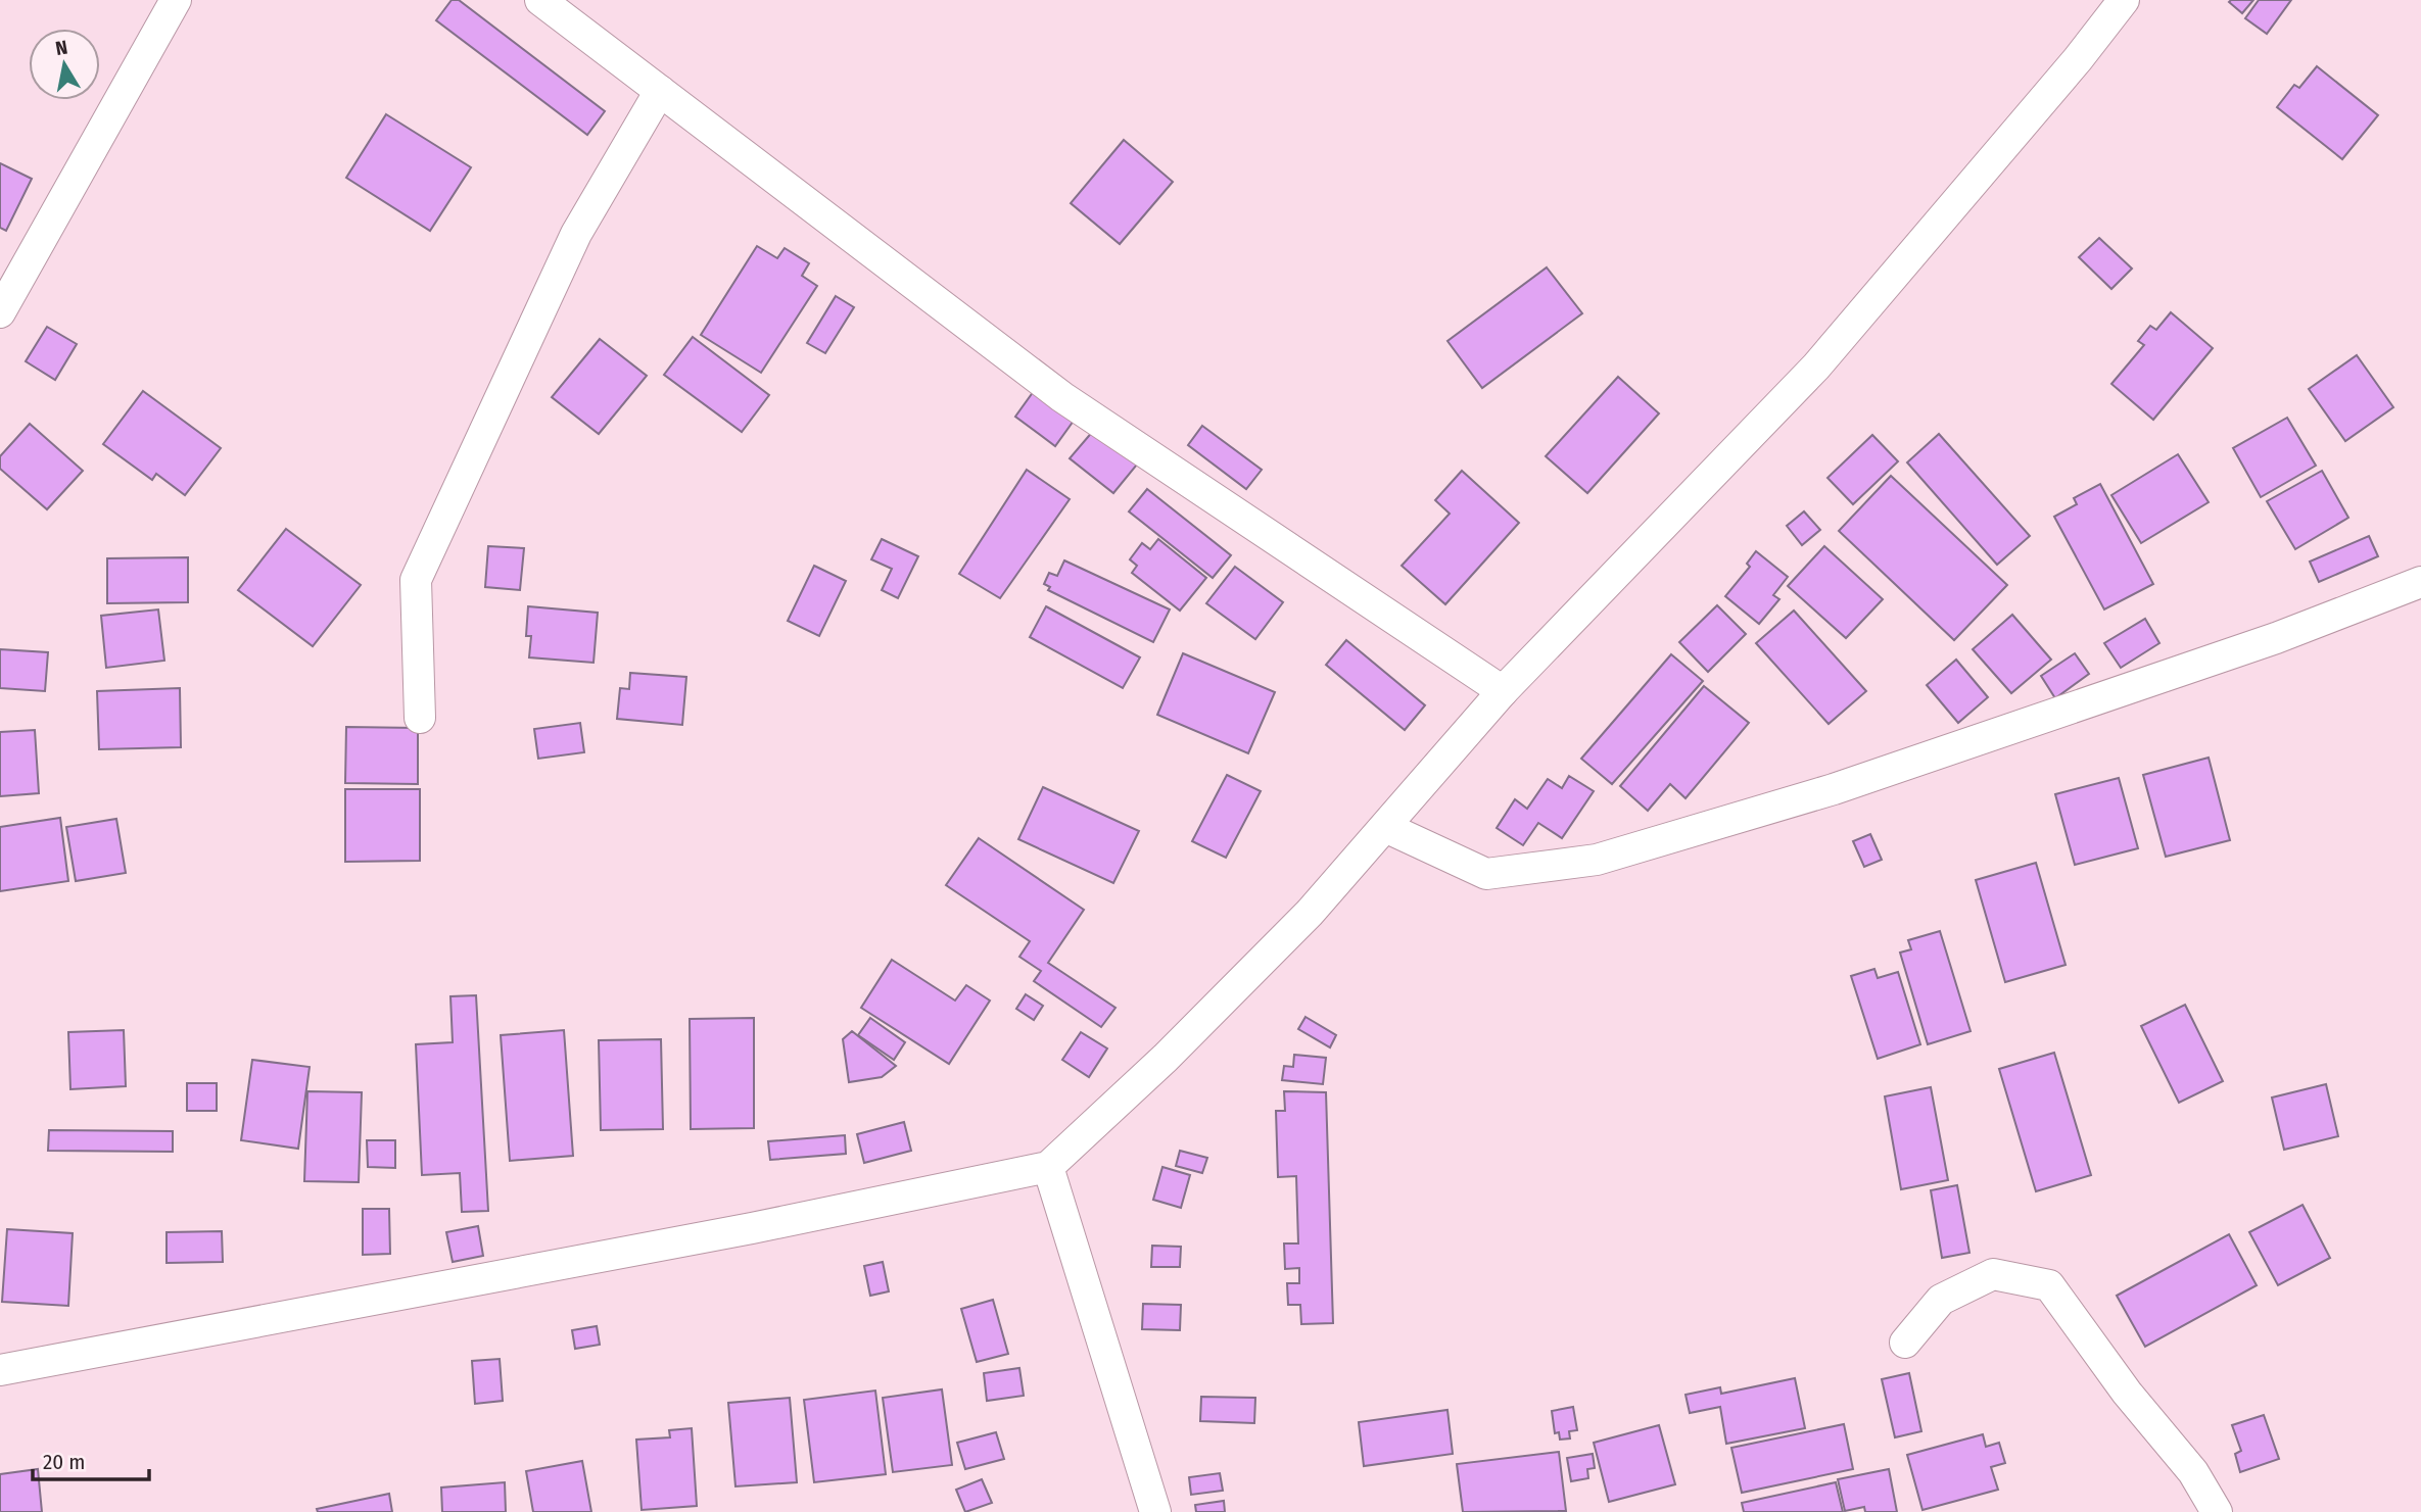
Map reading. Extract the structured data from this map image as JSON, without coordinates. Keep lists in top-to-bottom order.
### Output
{
  "scale_bar": "20 m",
  "north": "top"
}
